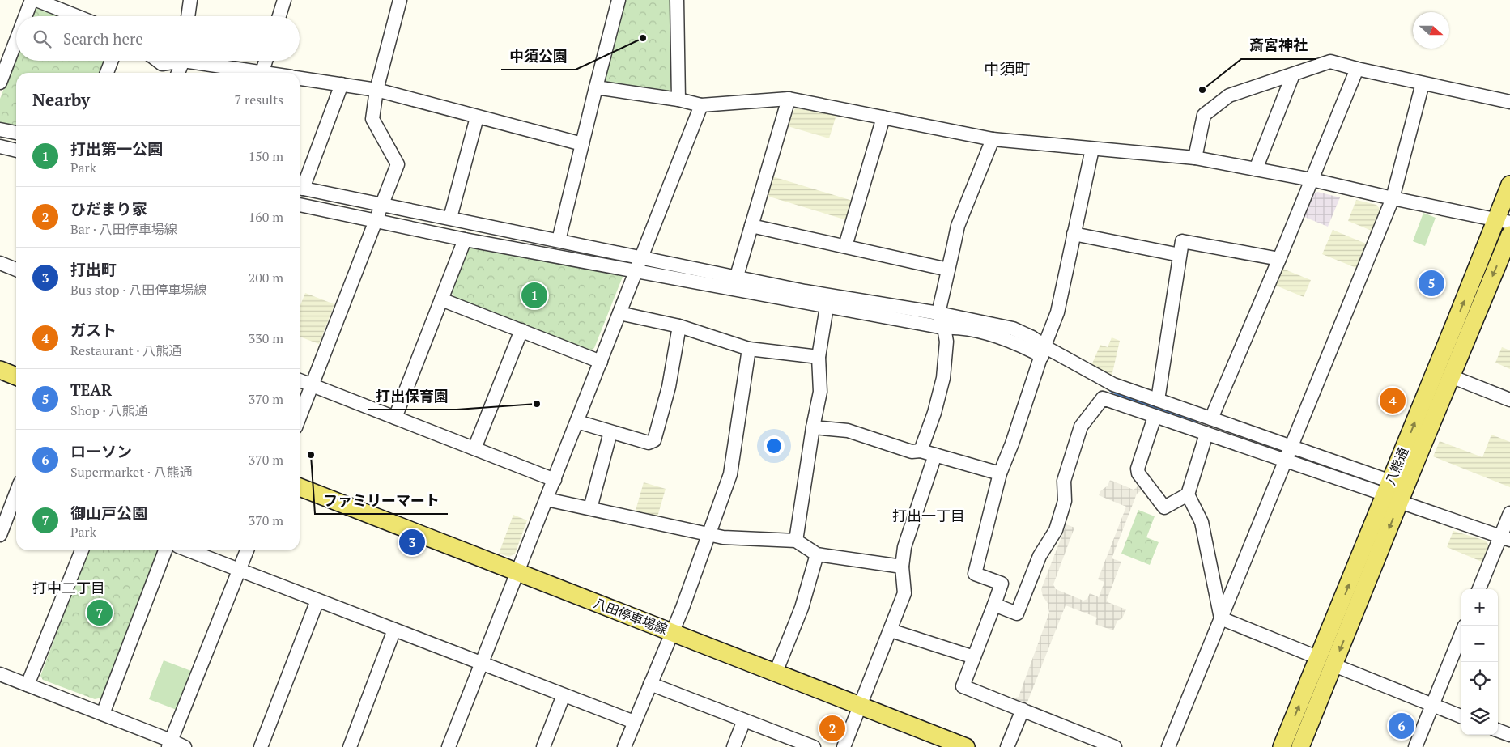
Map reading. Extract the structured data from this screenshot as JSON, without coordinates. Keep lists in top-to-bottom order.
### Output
{
  "streets": {
    "main road": ["八熊通", "八田停車場線"]
  },
  "districts": ["中須町", "打出一丁目", "打中二丁目"],
  "places": [
    "中須公園",
    "斎宮神社",
    "打出保育園",
    "ファミリーマート"
  ],
  "north": "right",
  "page": {
    "search": "Search here",
    "heading": ["Nearby", "7 results"],
    "list": [
      {
        "mark": "1",
        "name": "打出第一公園",
        "note": "Park",
        "value": "150 m"
      },
      {
        "mark": "2",
        "name": "ひだまり家",
        "note": "Bar · 八田停車場線",
        "value": "160 m"
      },
      {
        "mark": "3",
        "name": "打出町",
        "note": "Bus stop · 八田停車場線",
        "value": "200 m"
      },
      {
        "mark": "4",
        "name": "ガスト",
        "note": "Restaurant · 八熊通",
        "value": "330 m"
      },
      {
        "mark": "5",
        "name": "TEAR",
        "note": "Shop · 八熊通",
        "value": "370 m"
      },
      {
        "mark": "6",
        "name": "ローソン",
        "note": "Supermarket · 八熊通",
        "value": "370 m"
      },
      {
        "mark": "7",
        "name": "御山戸公園",
        "note": "Park",
        "value": "370 m"
      }
    ],
    "pins": [
      "5",
      "1",
      "4",
      "3",
      "7",
      "6",
      "2"
    ],
    "map_buttons": ["+", "−"]
  }
}
